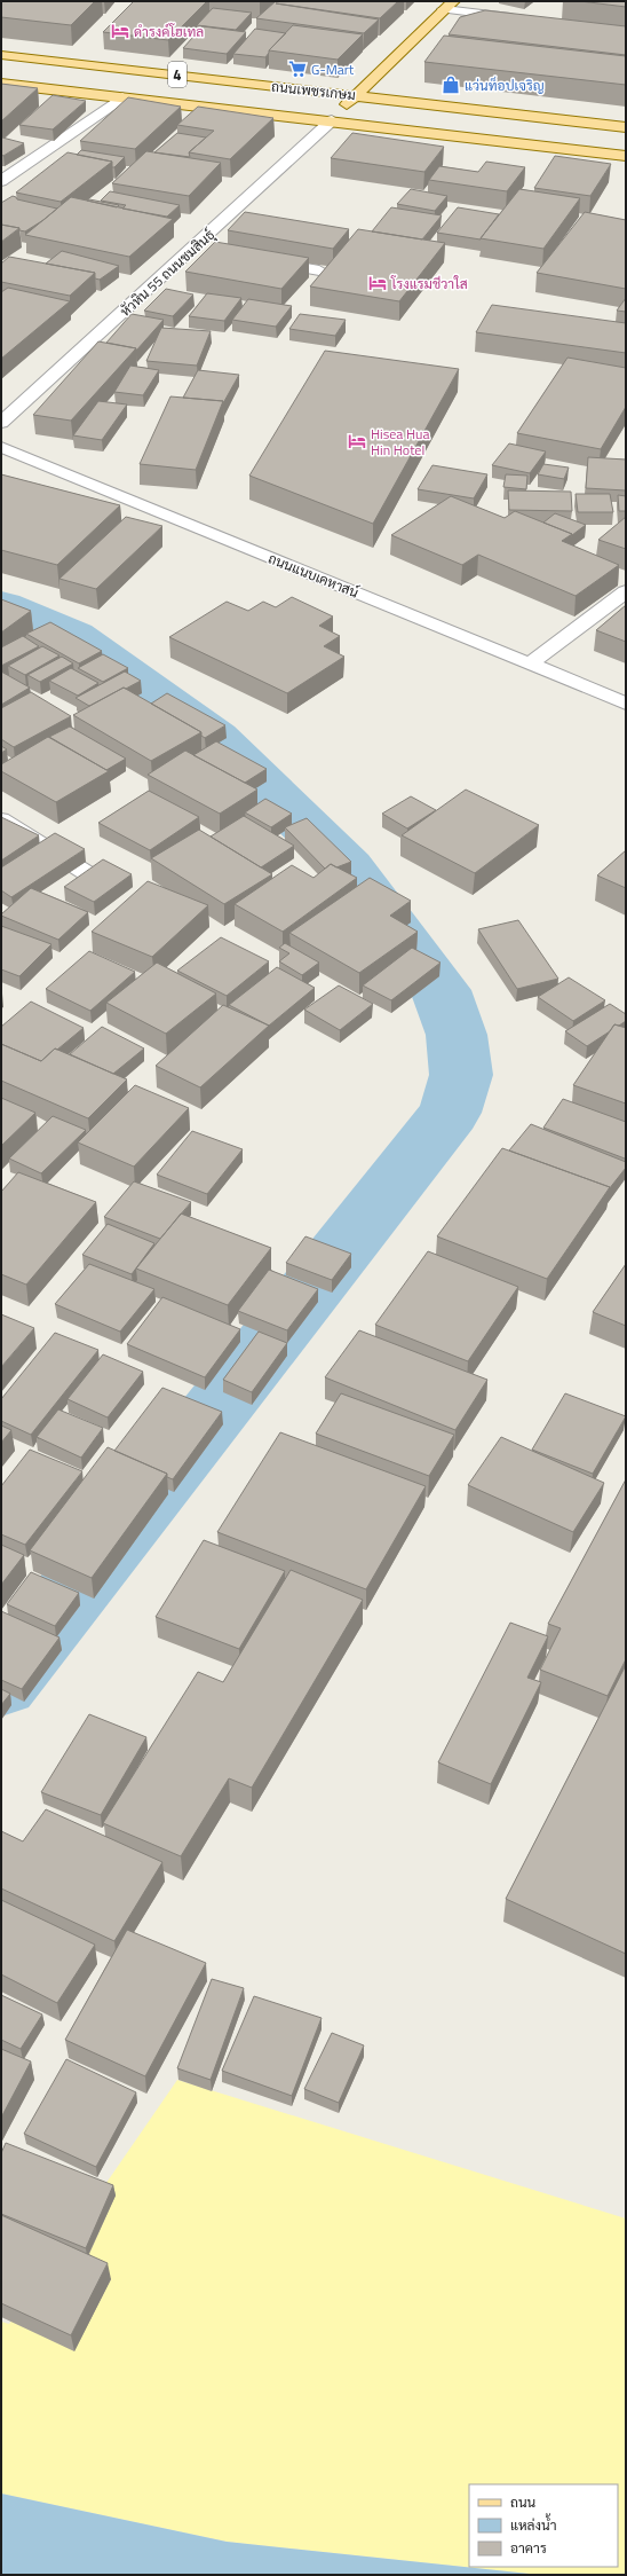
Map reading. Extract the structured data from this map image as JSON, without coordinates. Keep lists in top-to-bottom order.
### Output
{
  "streets": {
    "main road": ["4", "ถนนเพชรเกษม"],
    "street": ["หัวหิน 55 ถนนชมสินธุ์", "ถนนแนบเคหาสน์"]
  },
  "crossings": [
    ["ถนนเพชรเกษม", "หัวหิน 55 ถนนชมสินธุ์"]
  ],
  "places": {
    "hotel": ["ดำรงค์โฮเทล", "โรงแรมชีวาใส", "Hisea Hua Hin Hotel"],
    "supermarket": ["G-Mart"],
    "shop": ["แว่นท็อปเจริญ"]
  },
  "legend": ["ถนน", "แหล่งน้ำ", "อาคาร"]
}
